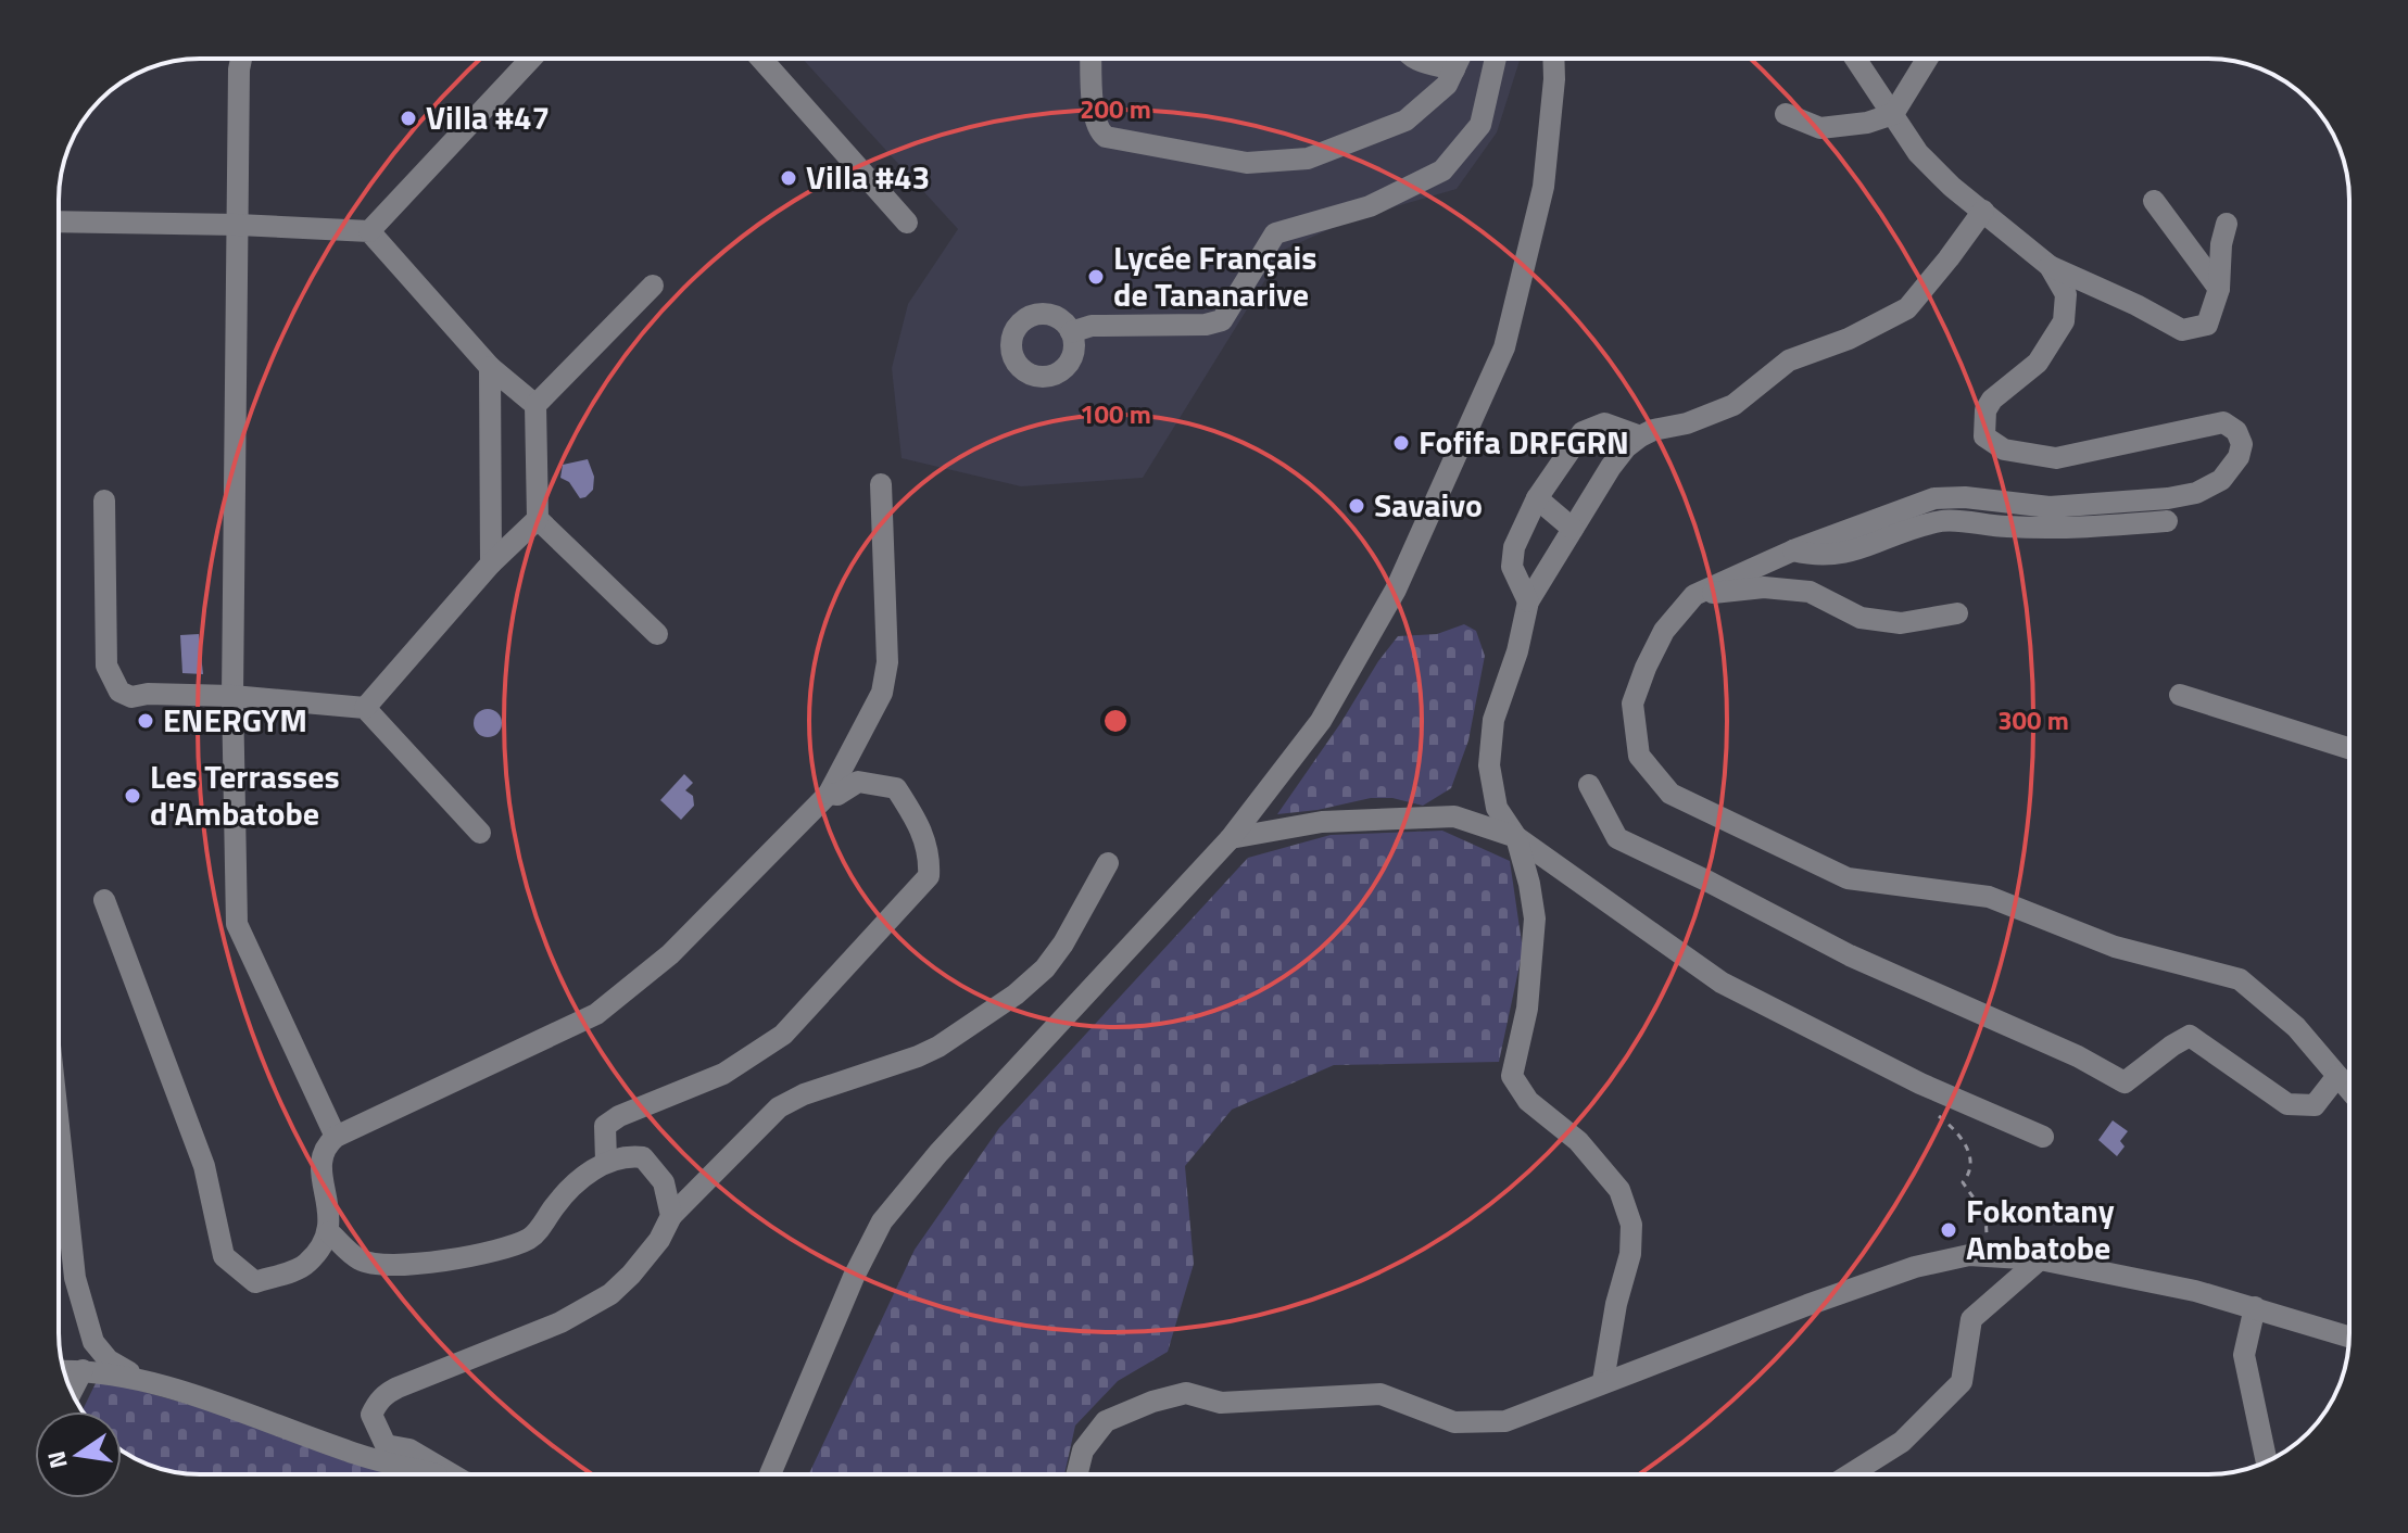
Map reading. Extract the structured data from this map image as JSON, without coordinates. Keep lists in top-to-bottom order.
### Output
{
  "places": [
    "Villa #47",
    "Villa #43",
    "Lycée Français de Tananarive",
    "Fofifa DRFGRN",
    "Savaivo",
    "ENERGYM",
    "Les Terrasses d'Ambatobe",
    "Fokontany Ambatobe"
  ],
  "north": "left",
  "rings": ["200 m", "100 m", "300 m"]
}
